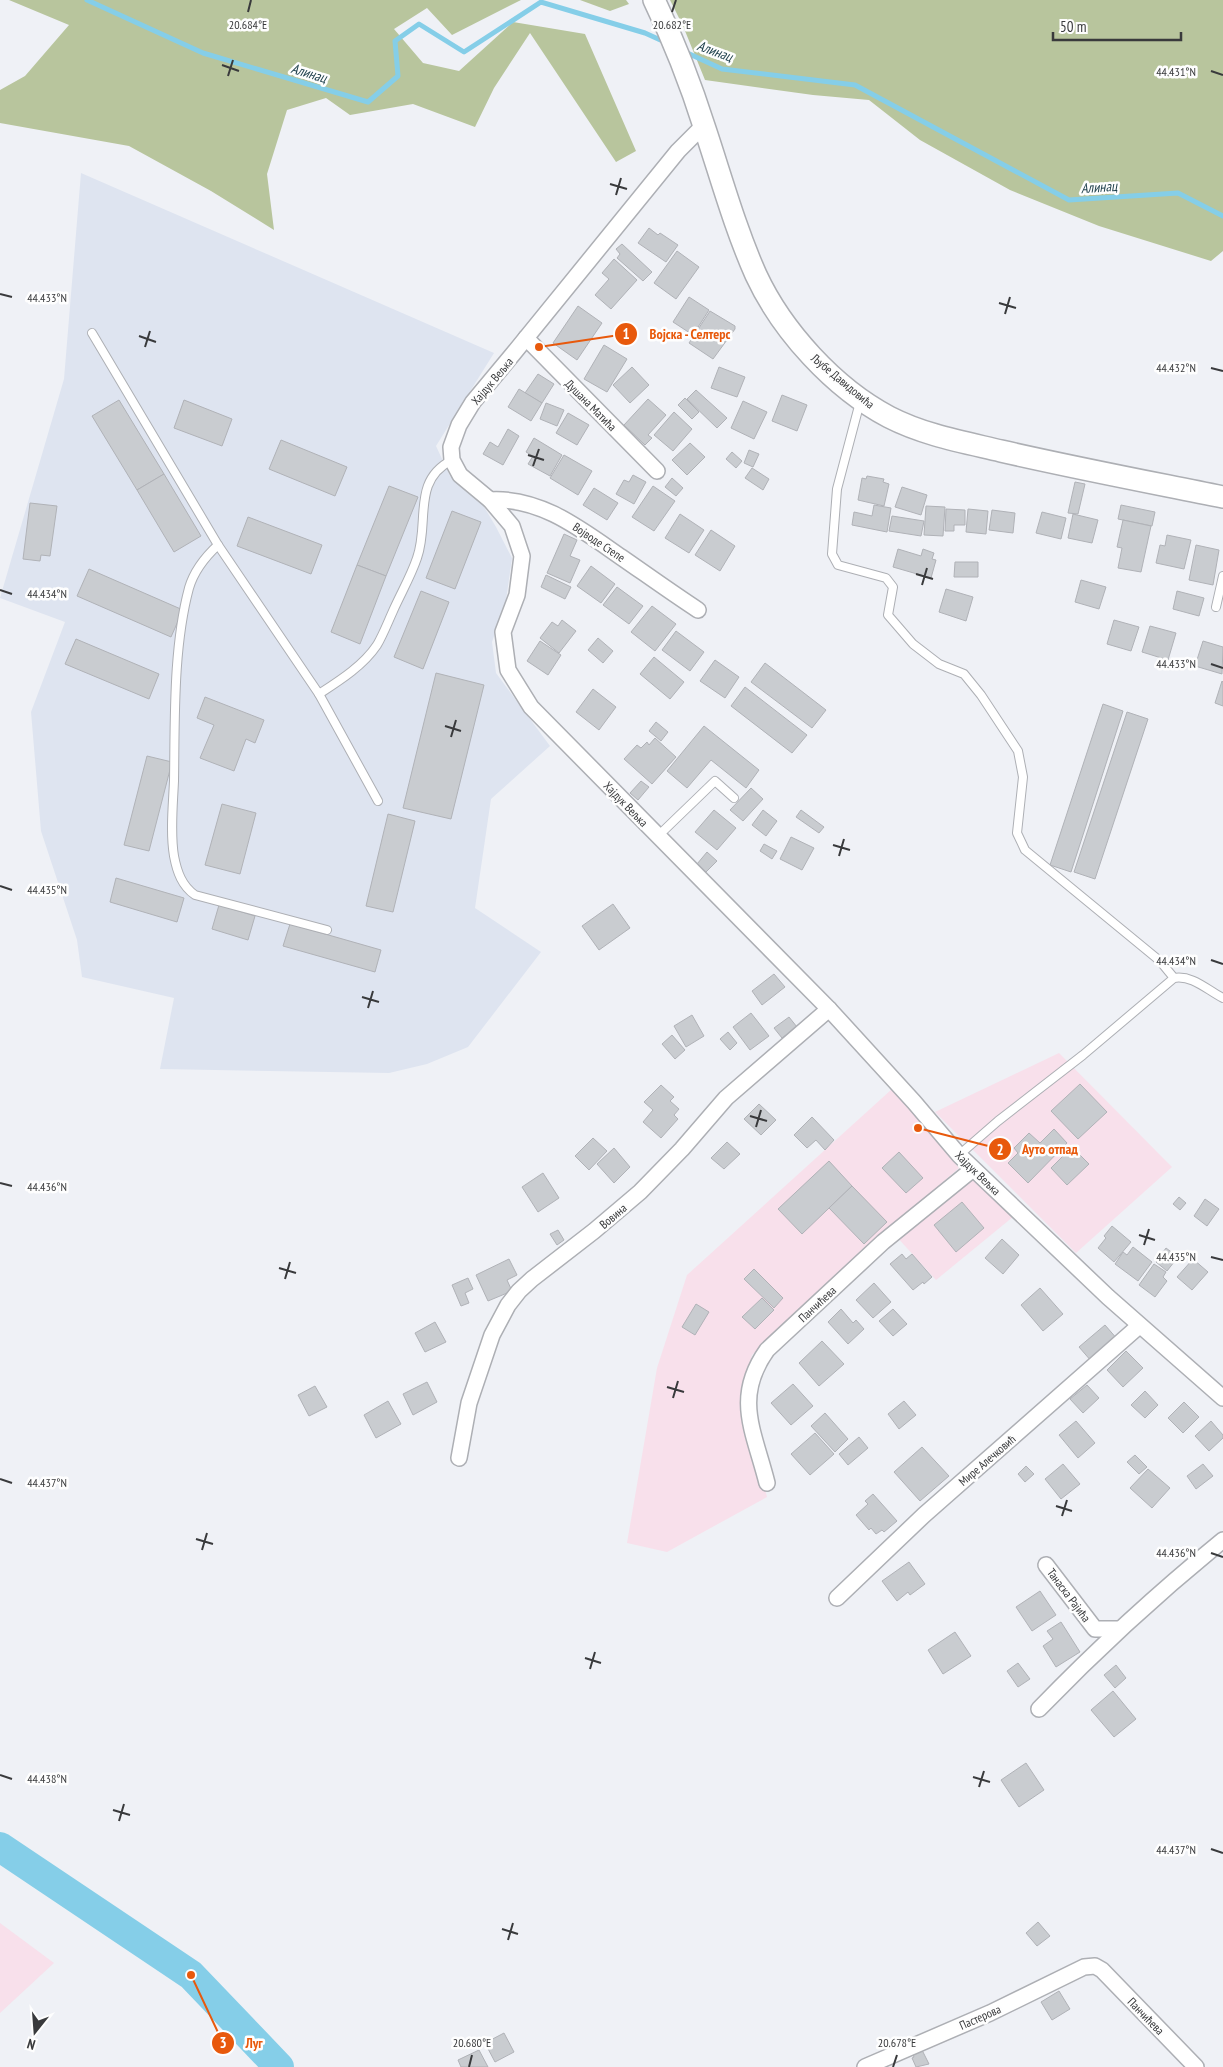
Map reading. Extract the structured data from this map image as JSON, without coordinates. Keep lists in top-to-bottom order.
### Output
{
  "streets": {
    "main road": ["Љубе Давидовића"],
    "street": [
      "Хајдук Вељка",
      "Душана Матића",
      "Војводе Степе",
      "Вовина",
      "Панчићева",
      "Мире Алечковић",
      "Танаска Рајића",
      "Пастерова"
    ]
  },
  "crossings": [
    ["Хајдук Вељка", "Љубе Давидовића"],
    ["Хајдук Вељка", "Душана Матића"],
    ["Хајдук Вељка", "Војводе Степе"],
    ["Хајдук Вељка", "Вовина"],
    ["Хајдук Вељка", "Панчићева"],
    ["Хајдук Вељка", "Мире Алечковић"],
    ["Панчићева", "Пастерова"]
  ],
  "water": ["Алинац"],
  "places": ["Војска - Селтерс", "Ауто отпад", "Луг"],
  "scale_bar": "50 m",
  "north": "bottom",
  "coordinates": [
    "20.684°E",
    "20.682°E",
    "44.431°N",
    "44.433°N",
    "44.432°N",
    "44.434°N",
    "44.435°N",
    "44.436°N",
    "44.437°N",
    "44.438°N",
    "20.680°E",
    "20.678°E"
  ]
}
